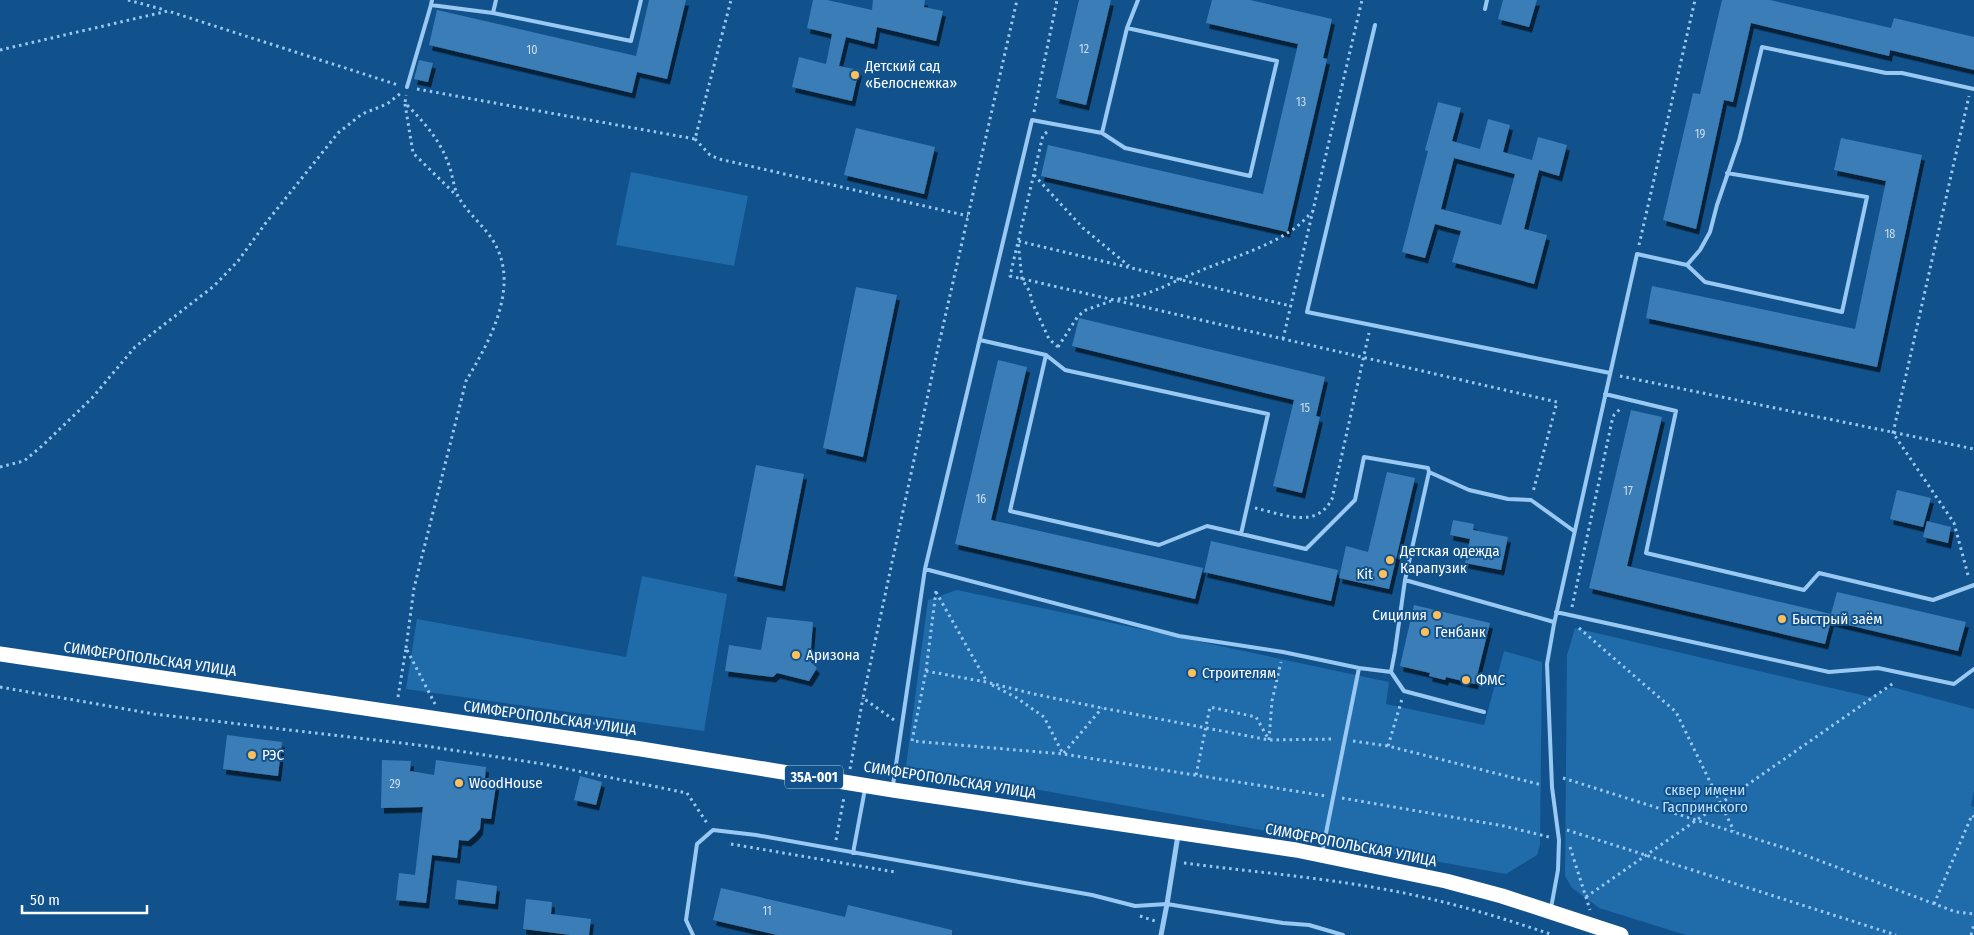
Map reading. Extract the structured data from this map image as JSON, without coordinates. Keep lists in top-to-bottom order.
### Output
{
  "streets": {
    "highway": ["СИМФЕРОПОЛЬСКАЯ УЛИЦА", "35А-001"]
  },
  "parks": ["сквер имени Гаспринского"],
  "places": [
    "Детский сад «Белоснежка»",
    "Детская одежда Карапузик",
    "Kit",
    "Сицилия",
    "Быстрый заём",
    "Генбанк",
    "Аризона",
    "Строителям",
    "ФМС",
    "РЭС",
    "WoodHouse"
  ],
  "house_numbers": [
    "12",
    "10",
    "13",
    "19",
    "18",
    "15",
    "17",
    "16",
    "29",
    "11"
  ],
  "scale_bar": "50 m"
}
